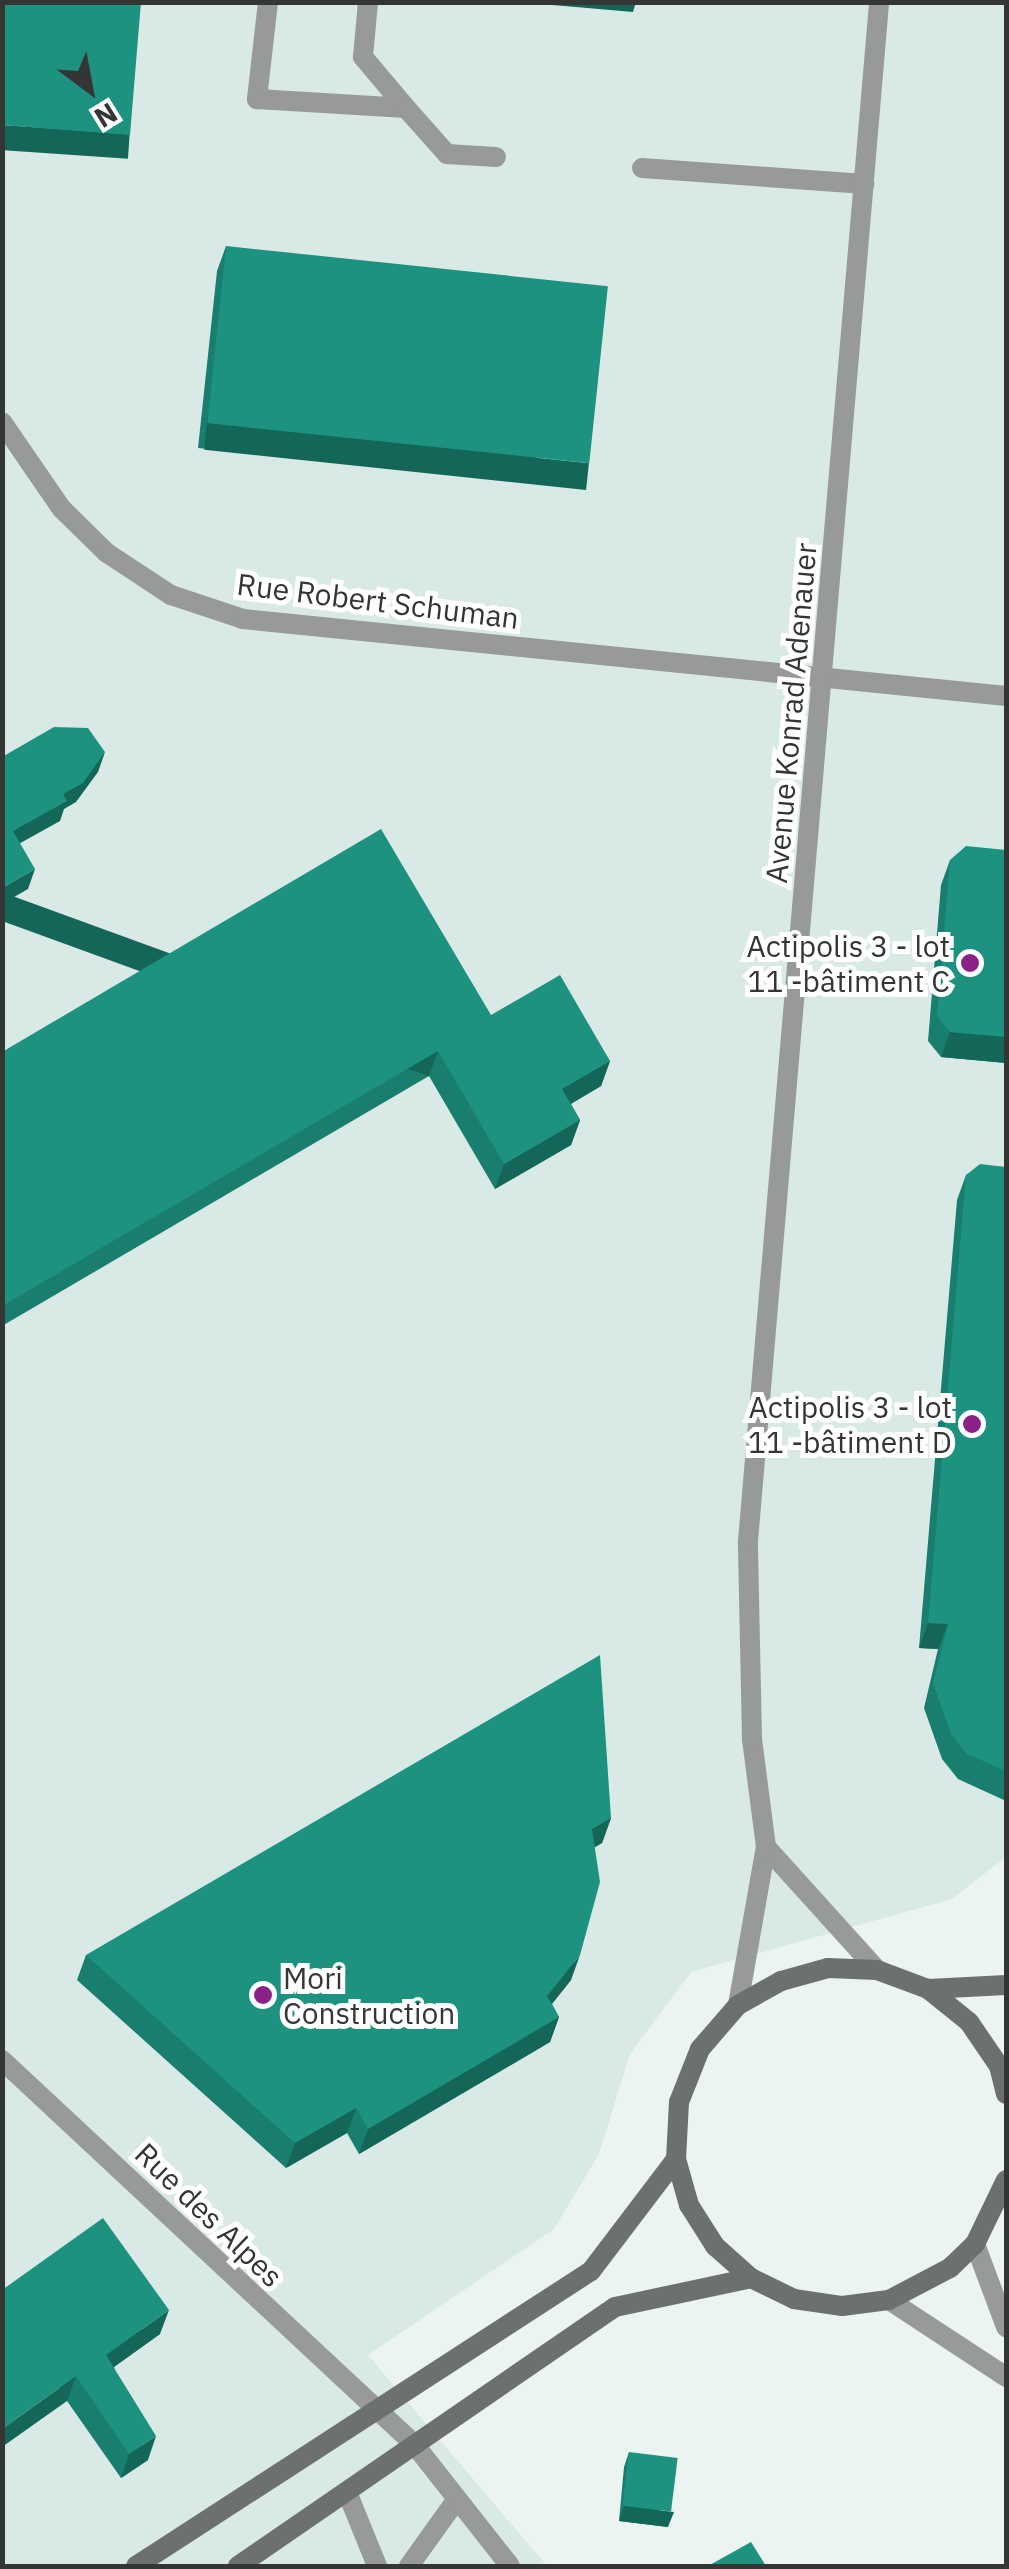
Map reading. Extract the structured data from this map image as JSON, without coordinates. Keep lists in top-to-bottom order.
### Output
{
  "streets": {
    "street": ["Rue Robert Schuman", "Avenue Konrad Adenauer", "Rue des Alpes"]
  },
  "crossings": [
    ["Rue Robert Schuman", "Avenue Konrad Adenauer"]
  ],
  "places": ["Actipolis 3 - lot 11 -bâtiment C", "Actipolis 3 - lot 11 -bâtiment D", "Mori Construction"],
  "north": "bottom right"
}
